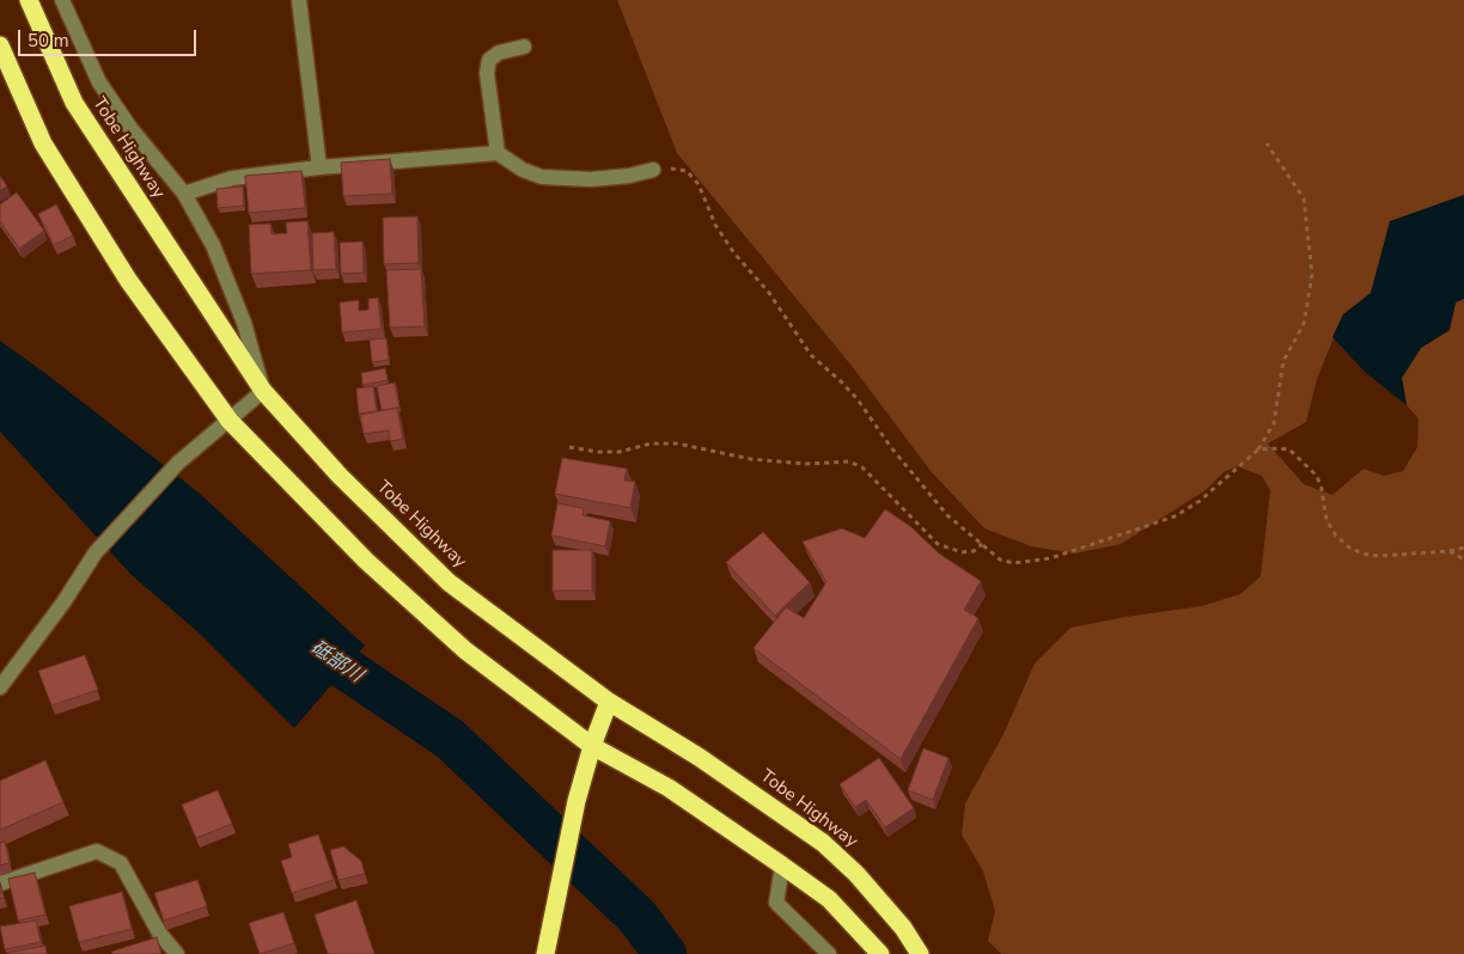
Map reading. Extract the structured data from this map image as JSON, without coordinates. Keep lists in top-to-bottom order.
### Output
{
  "streets": {
    "highway": ["Tobe Highway"]
  },
  "water": ["砥部川"],
  "scale_bar": "50 m"
}
